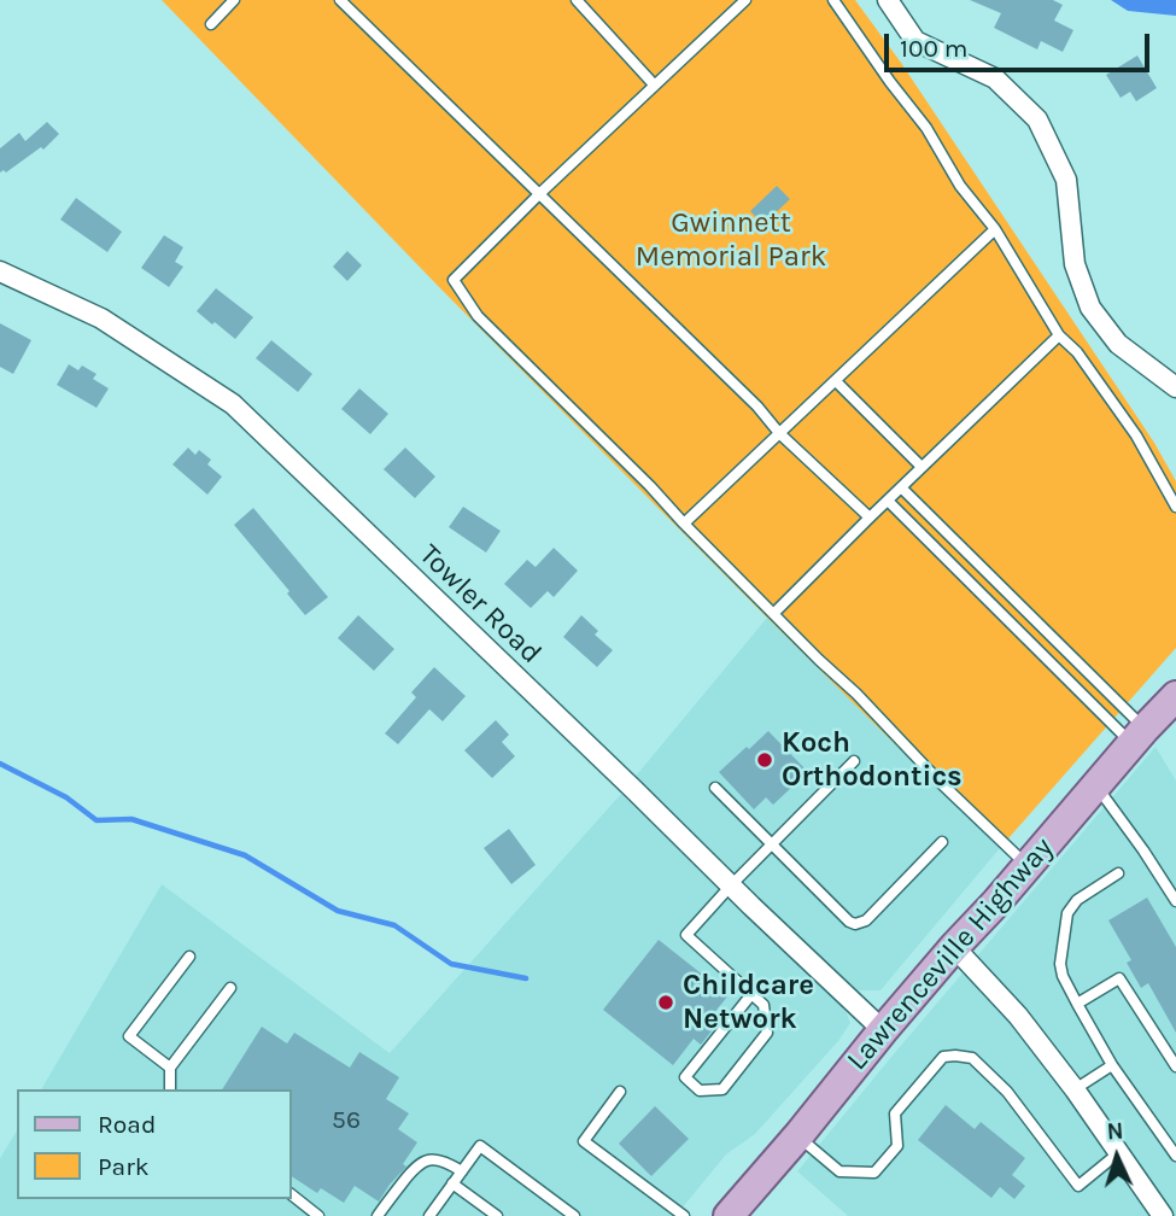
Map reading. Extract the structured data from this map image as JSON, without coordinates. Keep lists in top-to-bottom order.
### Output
{
  "streets": {
    "main road": ["Lawrenceville Highway"],
    "street": ["Towler Road"]
  },
  "crossings": [
    ["Towler Road", "Lawrenceville Highway"]
  ],
  "parks": ["Gwinnett Memorial Park"],
  "places": ["Koch Orthodontics", "Childcare Network"],
  "house_numbers": ["56"],
  "legend": ["Road", "Park"],
  "scale_bar": "100 m",
  "north": "top"
}
